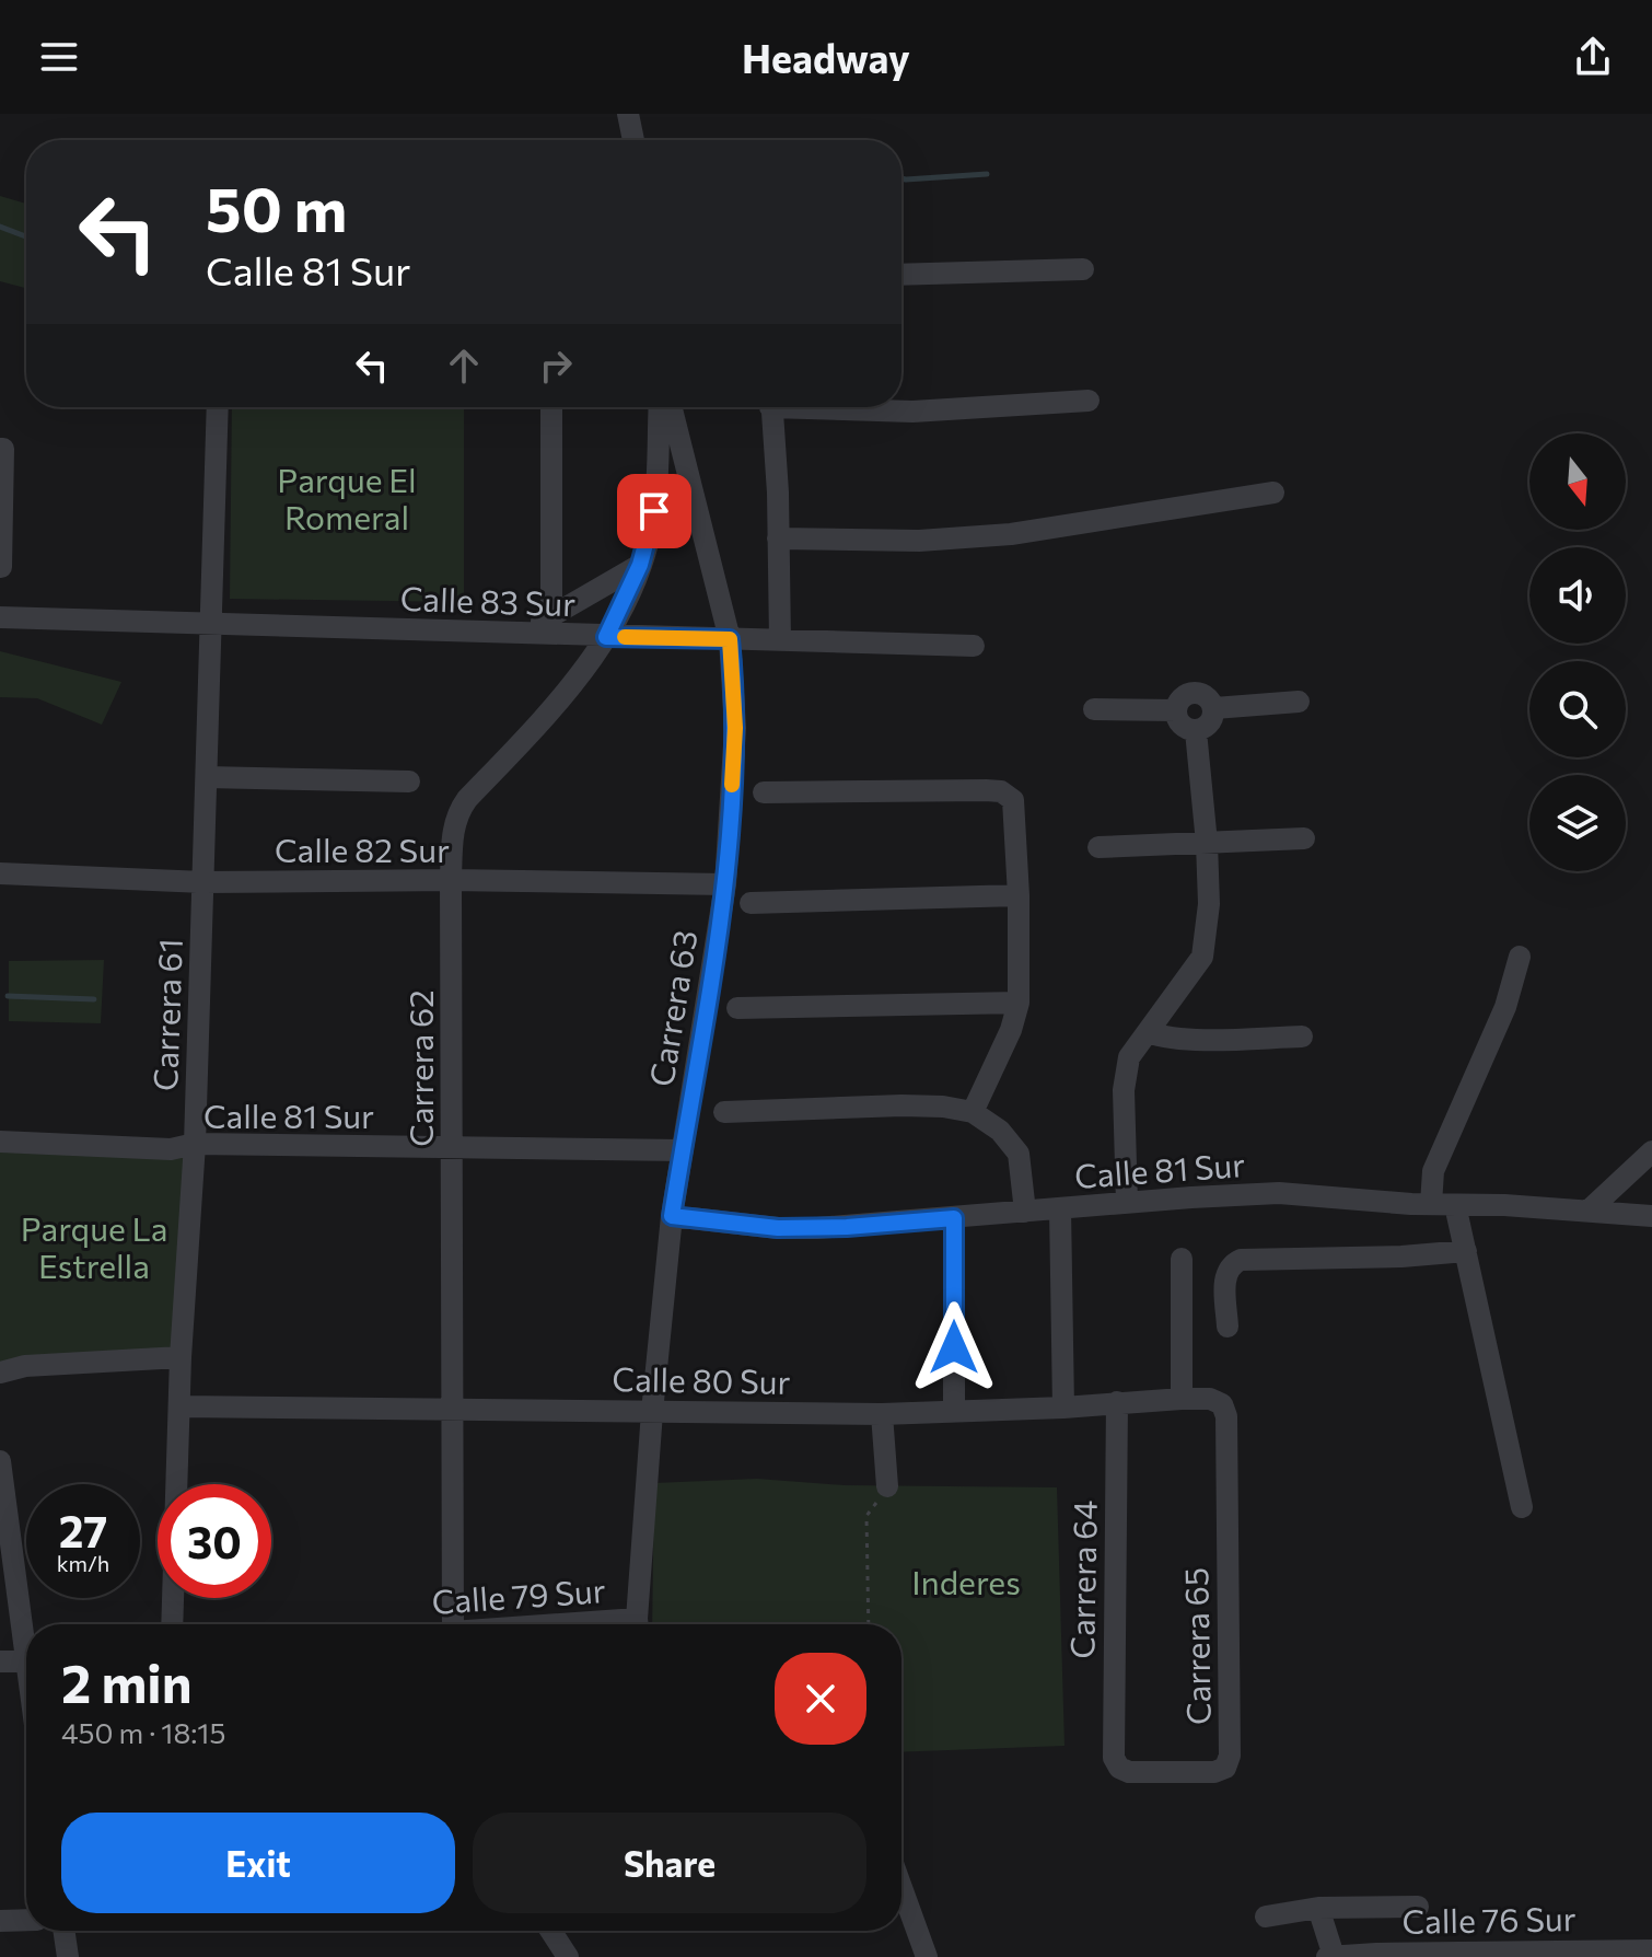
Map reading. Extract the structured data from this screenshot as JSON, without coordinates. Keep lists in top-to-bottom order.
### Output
{
  "streets": {
    "street": [
      "Calle 83 Sur",
      "Calle 82 Sur",
      "Carrera 63",
      "Carrera 61",
      "Carrera 62",
      "Calle 81 Sur",
      "Calle 80 Sur",
      "Carrera 64",
      "Carrera 65",
      "Calle 76 Sur"
    ]
  },
  "crossings": [
    ["Calle 83 Sur", "Carrera 63"],
    ["Calle 83 Sur", "Carrera 61"],
    ["Calle 83 Sur", "Carrera 62"],
    ["Calle 82 Sur", "Carrera 63"],
    ["Calle 82 Sur", "Carrera 61"],
    ["Calle 82 Sur", "Carrera 62"],
    ["Carrera 63", "Calle 81 Sur"],
    ["Carrera 63", "Calle 80 Sur"],
    ["Carrera 61", "Calle 81 Sur"],
    ["Carrera 61", "Calle 80 Sur"],
    ["Carrera 62", "Calle 81 Sur"],
    ["Carrera 62", "Calle 80 Sur"],
    ["Calle 80 Sur", "Carrera 64"],
    ["Calle 80 Sur", "Carrera 65"],
    ["Carrera 64", "Carrera 65"]
  ],
  "parks": ["Parque El Romeral", "Parque La Estrella", "Inderes"],
  "north": "bottom",
  "page": {
    "header": "Headway",
    "turn": ["50 m", "Calle 81 Sur"],
    "speed": "27 km/h",
    "limit": "30",
    "heading": ["2 min", "450 m · 18:15"],
    "buttons": ["Exit", "Share"]
  }
}
